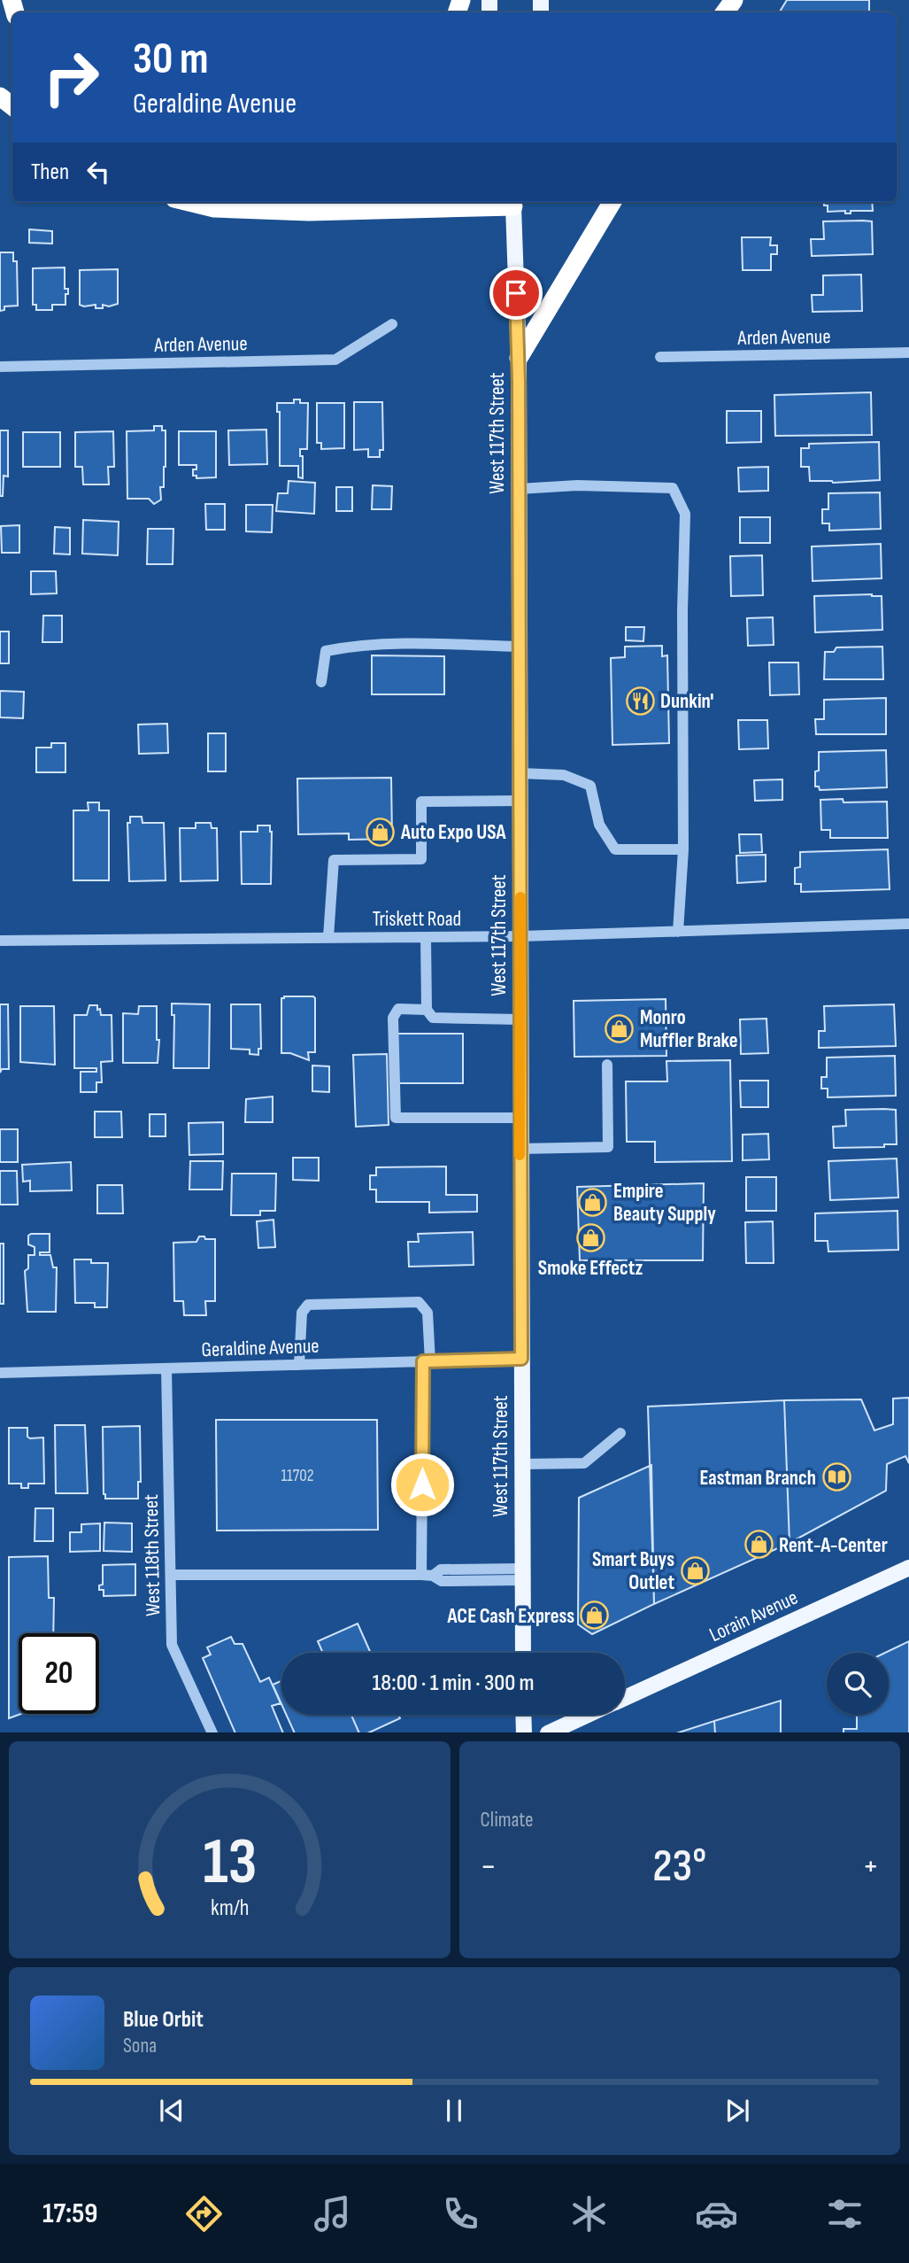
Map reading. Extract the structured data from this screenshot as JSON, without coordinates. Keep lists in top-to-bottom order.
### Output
{
  "streets": {
    "main road": ["West 117th Street", "Lorain Avenue"],
    "street": [
      "Arden Avenue",
      "Triskett Road",
      "Geraldine Avenue",
      "West 118th Street"
    ]
  },
  "crossings": [
    ["West 117th Street", "Triskett Road"],
    ["West 117th Street", "Geraldine Avenue"],
    ["Geraldine Avenue", "West 118th Street"]
  ],
  "places": {
    "restaurant": ["Dunkin'"],
    "shop": [
      "Auto Expo USA",
      "Monro Muffler Brake",
      "Empire Beauty Supply",
      "Smoke Effectz",
      "Rent-A-Center",
      "Smart Buys Outlet",
      "ACE Cash Express"
    ],
    "library": ["Eastman Branch"]
  },
  "house_numbers": ["11702"],
  "page": {
    "turn": ["30 m", "Geraldine Avenue"],
    "then": "Then",
    "limit": "20",
    "trip": "18:00 · 1 min · 300 m",
    "tile": "Climate",
    "heat": ["−", "23°", "+"],
    "song": ["Blue Orbit", "Sona"],
    "tabs": "17:59",
    "gauge": ["13", "km/h"]
  }
}
